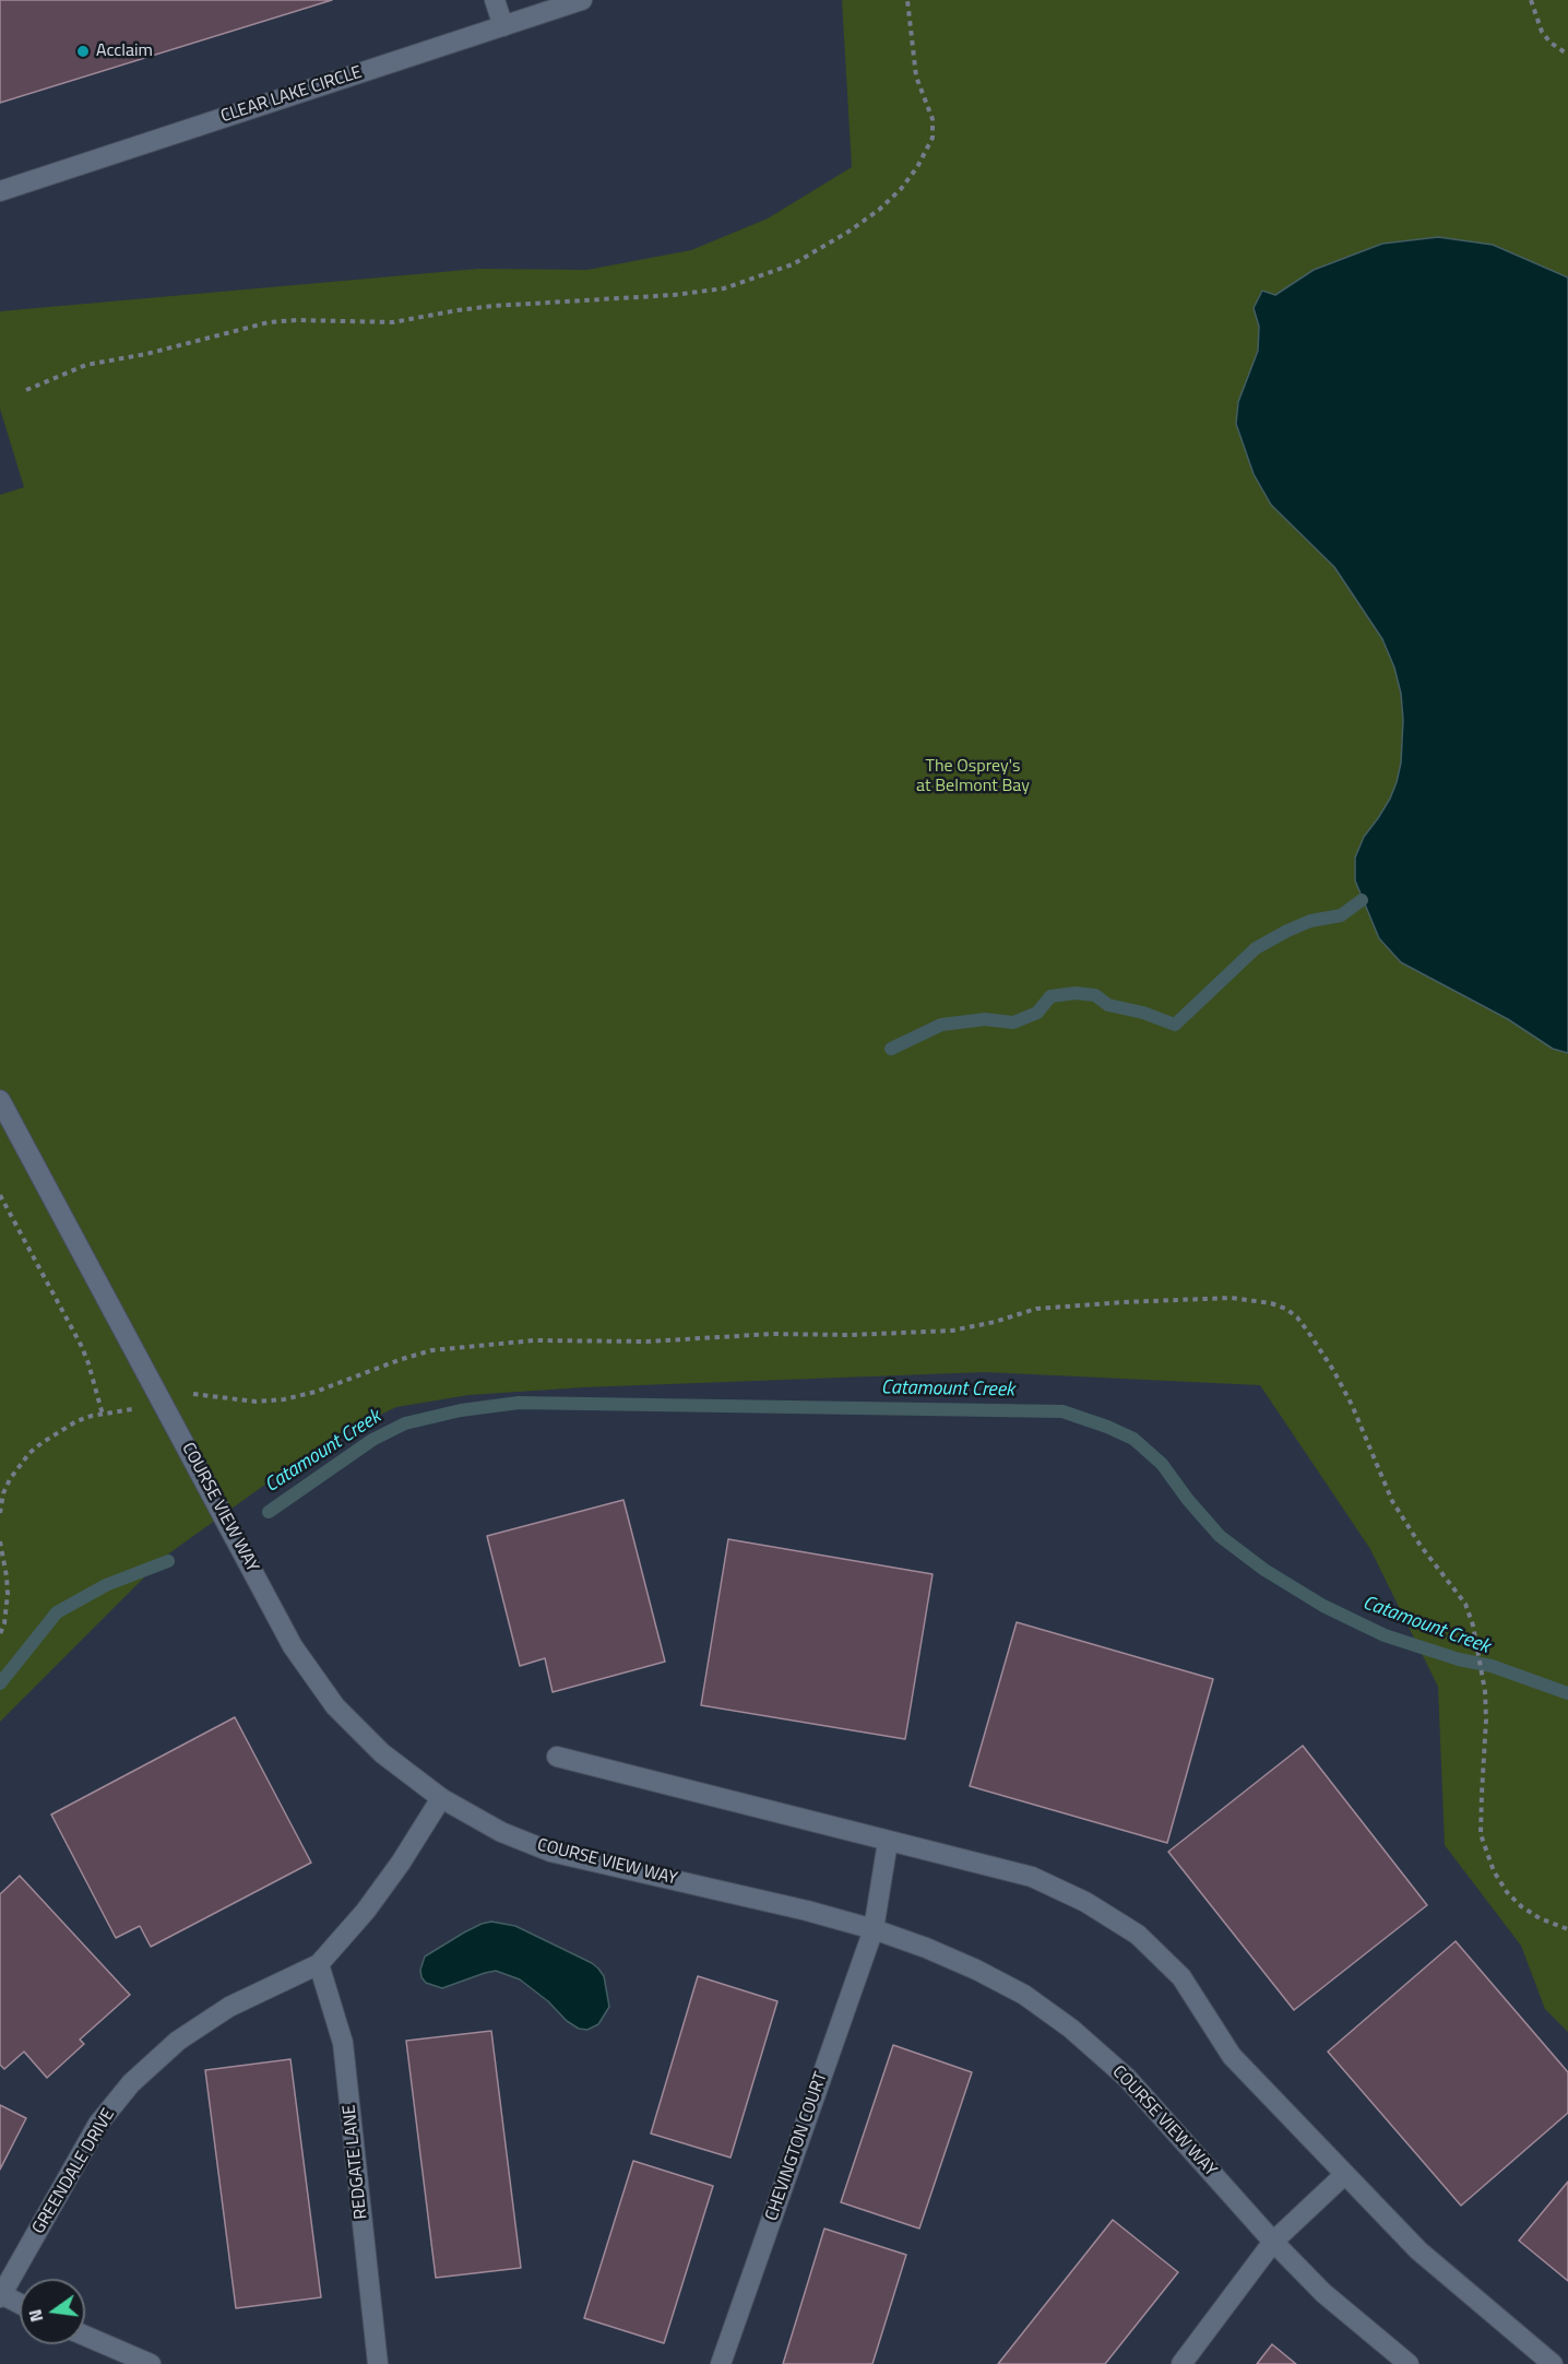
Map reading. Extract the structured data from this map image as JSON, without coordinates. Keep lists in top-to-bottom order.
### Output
{
  "streets": {
    "street": [
      "CLEAR LAKE CIRCLE",
      "COURSE VIEW WAY",
      "CHEVINGTON COURT",
      "REDGATE LANE",
      "GREENDALE DRIVE"
    ]
  },
  "crossings": [
    ["COURSE VIEW WAY", "CHEVINGTON COURT"],
    ["COURSE VIEW WAY", "GREENDALE DRIVE"],
    ["REDGATE LANE", "GREENDALE DRIVE"]
  ],
  "water": ["Catamount Creek"],
  "parks": ["The Osprey's at Belmont Bay"],
  "places": ["Acclaim"],
  "north": "left"
}
